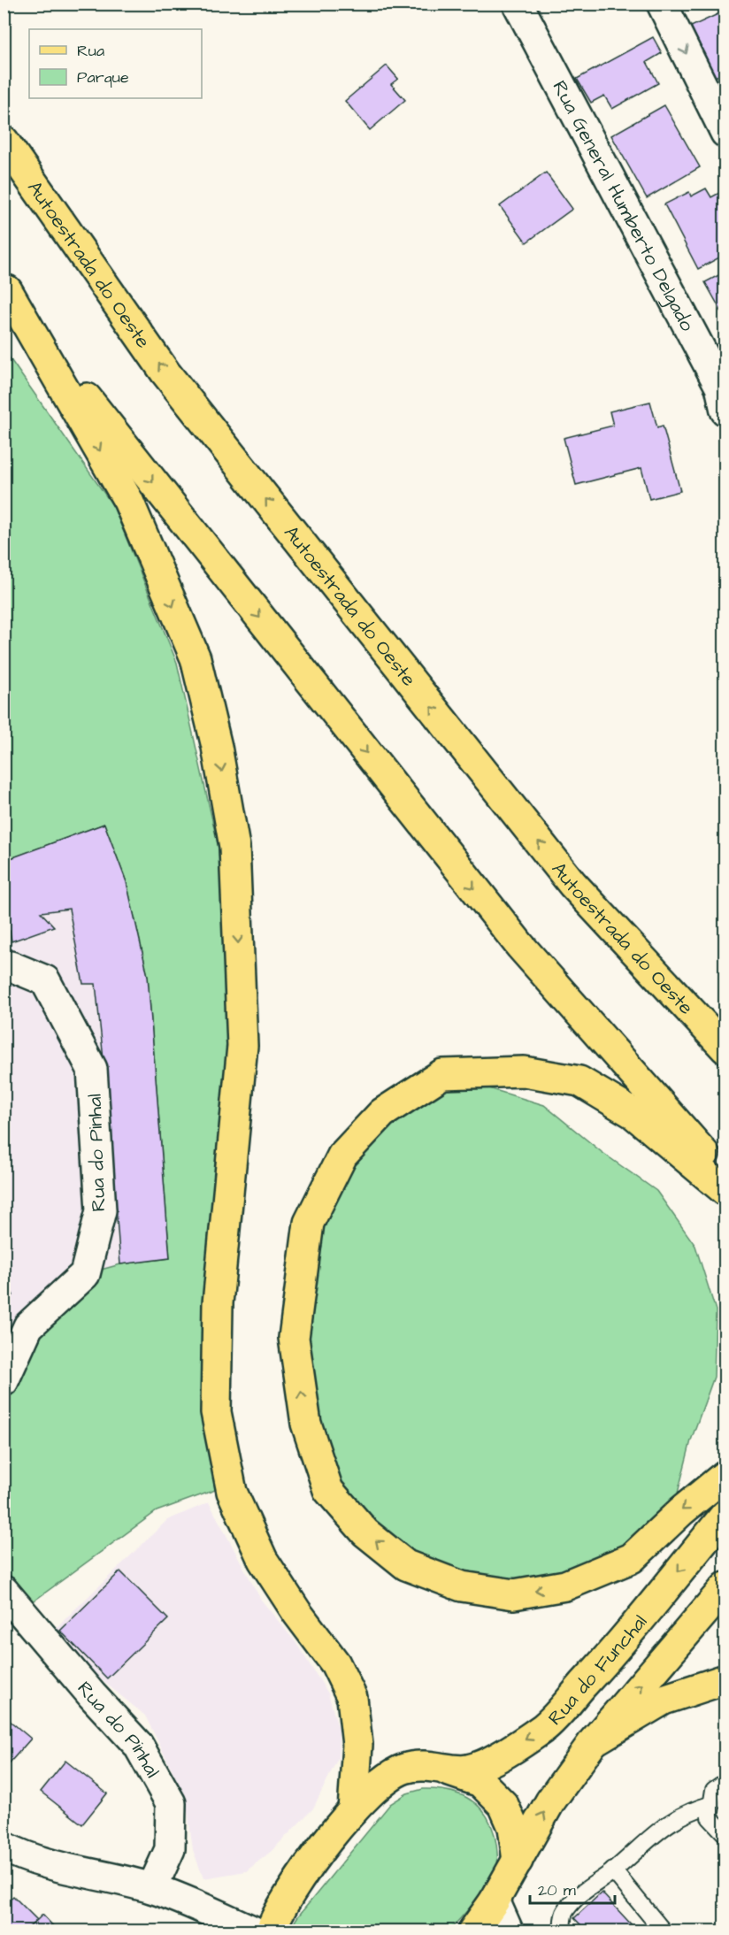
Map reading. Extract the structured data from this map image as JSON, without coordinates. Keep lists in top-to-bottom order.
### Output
{
  "streets": {
    "main road": ["Autoestrada do Oeste", "Rua do Funchal"],
    "street": ["Rua General Humberto Delgado", "Rua do Pinhal"]
  },
  "legend": ["Rua", "Parque"],
  "scale_bar": "20 m"
}
